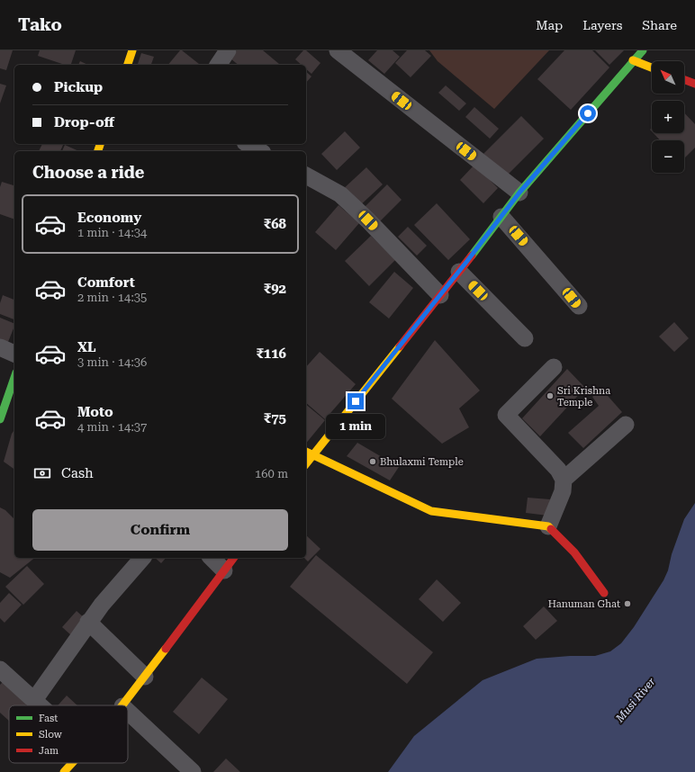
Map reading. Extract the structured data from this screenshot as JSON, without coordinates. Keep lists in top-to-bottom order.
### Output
{
  "water": ["Musi River"],
  "places": ["Sri Krishna Temple", "Bhulaxmi Temple", "Hanuman Ghat"],
  "legend": ["Fast", "Slow", "Jam"],
  "north": "top left",
  "page": {
    "header": "Tako",
    "nav": ["Map", "Layers", "Share"],
    "map_buttons": ["+", "−"],
    "banner": ["Pickup", "Drop-off"],
    "heading": "Choose a ride",
    "list": [
      {
        "name": "Economy",
        "note": "1 min · 14:34",
        "value": "₹68"
      },
      {
        "name": "Comfort",
        "note": "2 min · 14:35",
        "value": "₹92"
      },
      {
        "name": "XL",
        "note": "3 min · 14:36",
        "value": "₹116"
      },
      {
        "name": "Moto",
        "note": "4 min · 14:37",
        "value": "₹75"
      }
    ],
    "bubble": "1 min",
    "pay": ["Cash", "160 m"],
    "buttons": "Confirm"
  }
}
